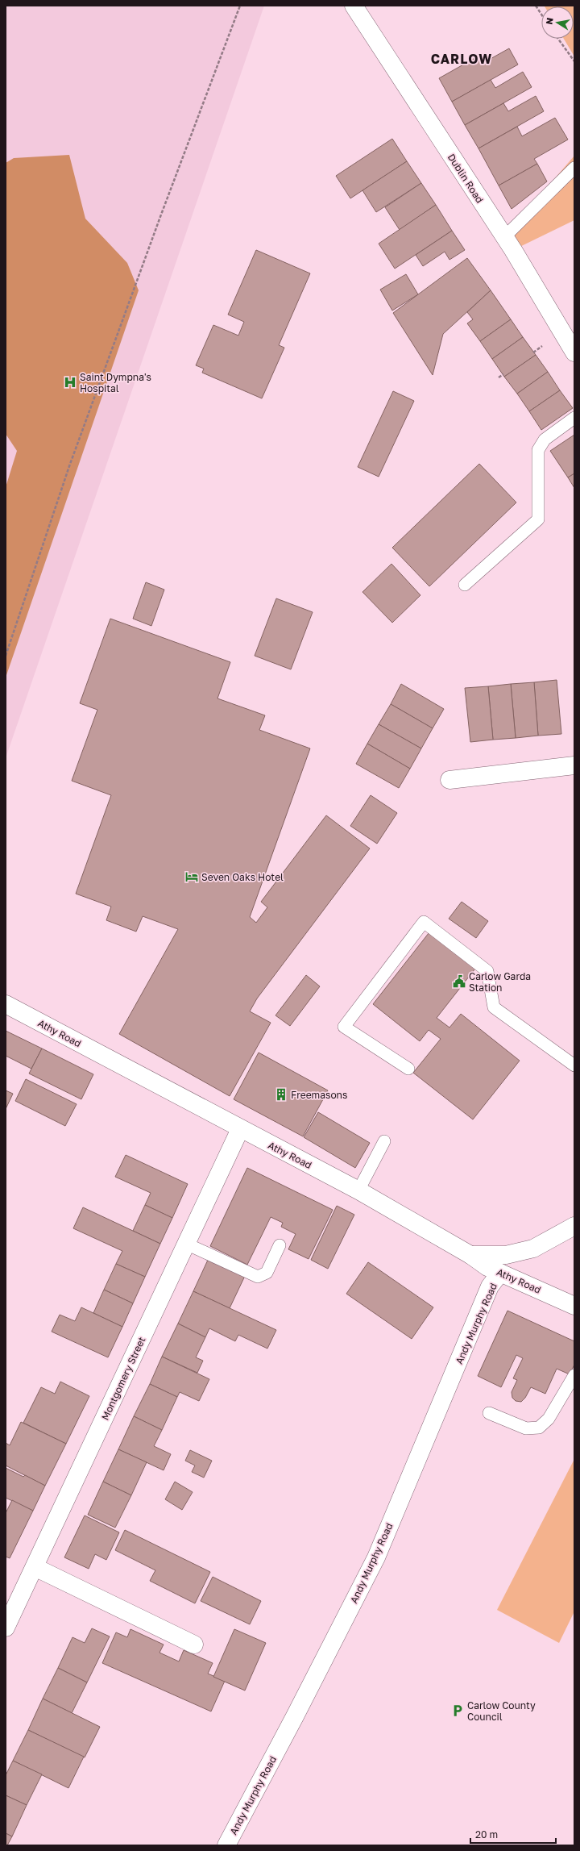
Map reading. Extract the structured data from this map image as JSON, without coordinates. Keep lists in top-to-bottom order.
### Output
{
  "streets": {
    "street": [
      "Dublin Road",
      "Athy Road",
      "Andy Murphy Road",
      "Montgomery Street"
    ]
  },
  "crossings": [
    ["Athy Road", "Andy Murphy Road"],
    ["Athy Road", "Montgomery Street"]
  ],
  "districts": ["CARLOW"],
  "places": {
    "hospital": ["Saint Dympna's Hospital"],
    "hotel": ["Seven Oaks Hotel"],
    "public building": ["Carlow Garda Station"],
    "building": ["Freemasons"],
    "parking": ["Carlow County Council"]
  },
  "scale_bar": "20 m",
  "north": "left"
}
